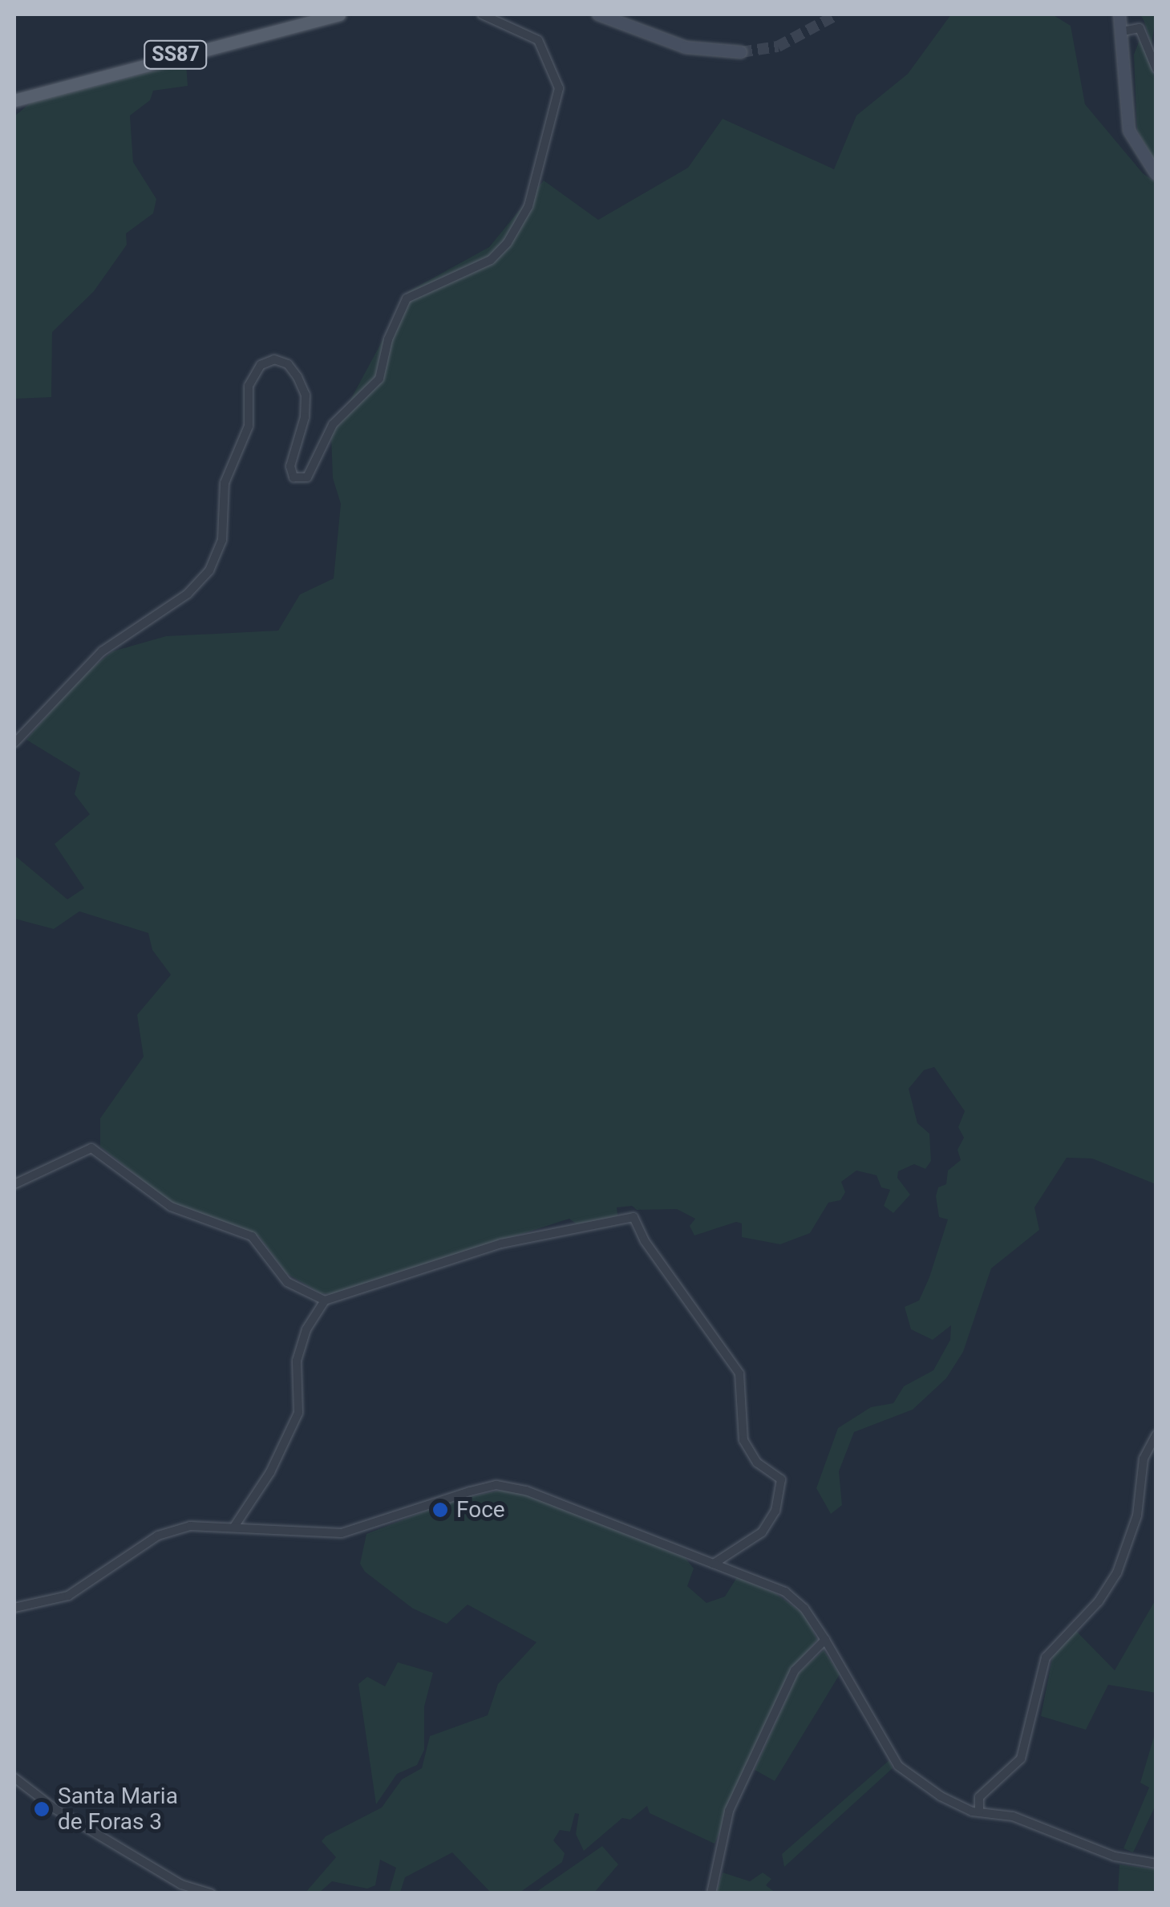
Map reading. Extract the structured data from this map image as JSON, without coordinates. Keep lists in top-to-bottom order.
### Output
{
  "streets": {
    "main road": ["SS87"]
  },
  "places": ["Foce", "Santa Maria de Foras 3"]
}
